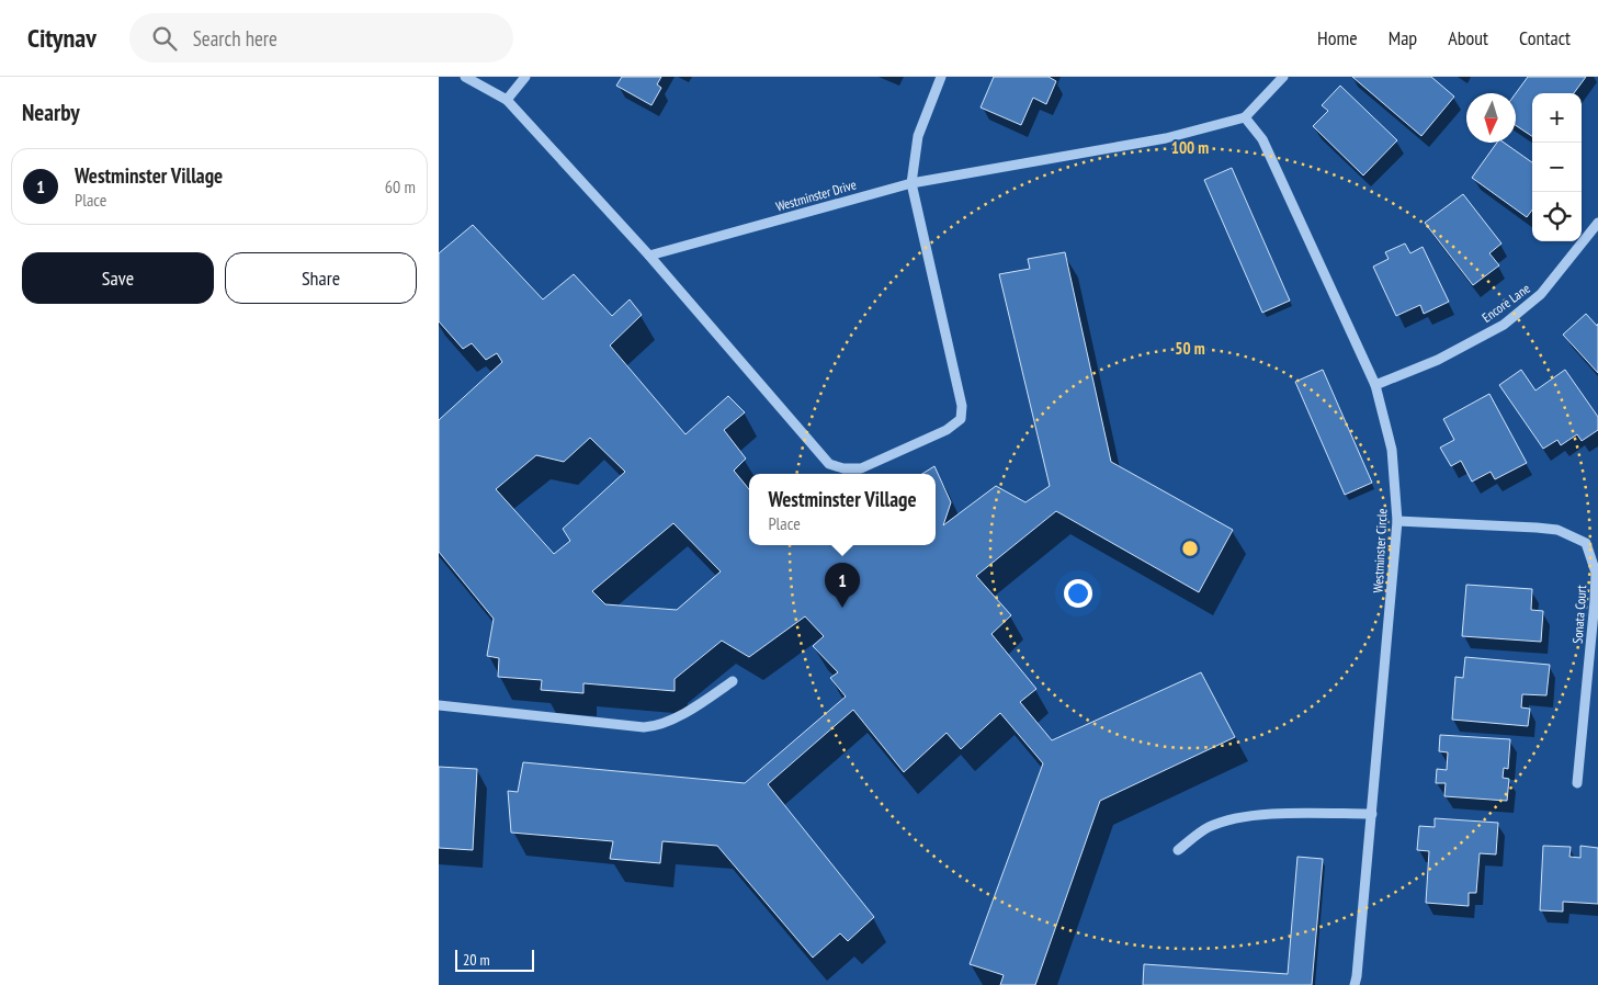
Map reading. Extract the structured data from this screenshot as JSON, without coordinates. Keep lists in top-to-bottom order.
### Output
{
  "streets": {
    "street": [
      "Westminster Drive",
      "Encore Lane",
      "Westminster Circle",
      "Sonata Court"
    ]
  },
  "crossings": [
    ["Westminster Drive", "Westminster Circle"],
    ["Encore Lane", "Westminster Circle"],
    ["Westminster Circle", "Sonata Court"]
  ],
  "scale_bar": "20 m",
  "north": "bottom",
  "page": {
    "header": "Citynav",
    "search": "Search here",
    "nav": [
      "Home",
      "Map",
      "About",
      "Contact"
    ],
    "heading": "Nearby",
    "map_buttons": ["+", "−"],
    "list": [
      {
        "mark": "1",
        "name": "Westminster Village",
        "note": "Place",
        "value": "60 m"
      }
    ],
    "buttons": ["Save", "Share"],
    "popup": ["Westminster Village", "Place"],
    "pins": "1",
    "scale": "20 m"
  },
  "rings": ["100 m", "50 m"]
}
